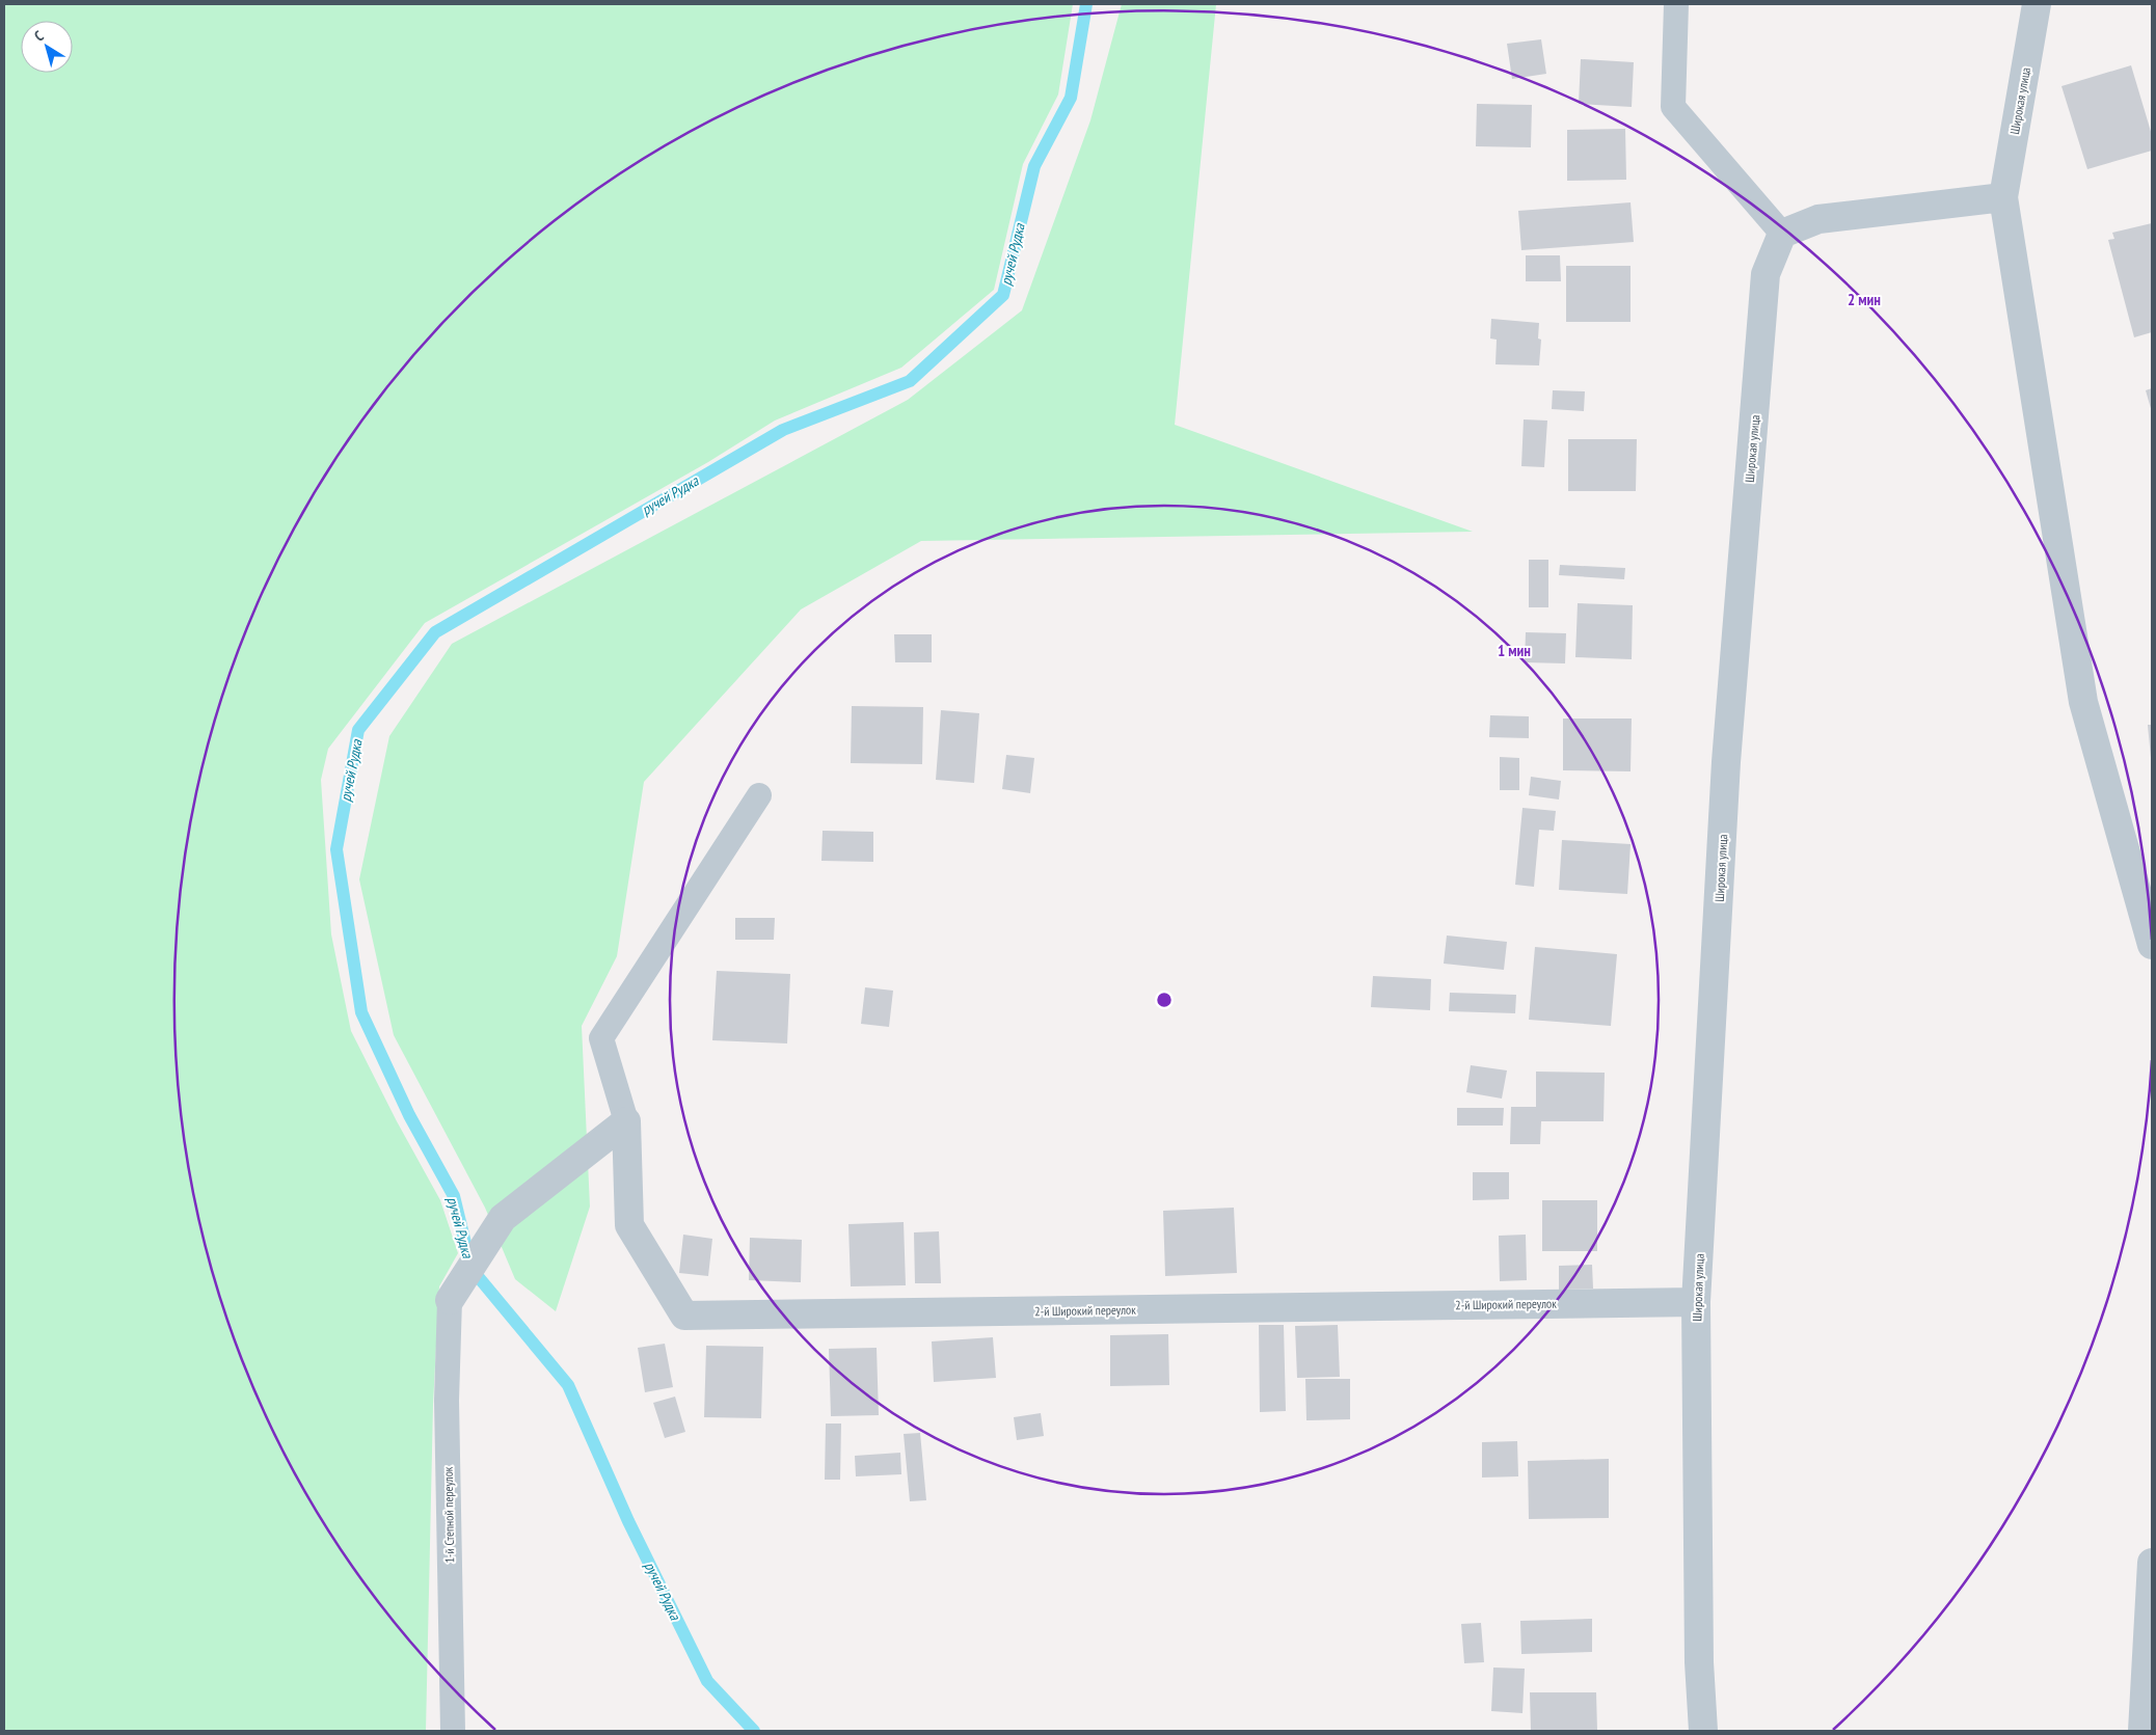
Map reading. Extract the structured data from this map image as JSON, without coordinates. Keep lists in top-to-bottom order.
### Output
{
  "streets": {
    "street": ["Широкая улица", "2-й Широкий переулок"],
    "lane": ["1-й Степной переулок"]
  },
  "crossings": [
    ["Широкая улица", "2-й Широкий переулок"]
  ],
  "water": ["ручей Рудка"],
  "north": "top left",
  "rings": ["2 мин", "1 мин"]
}
